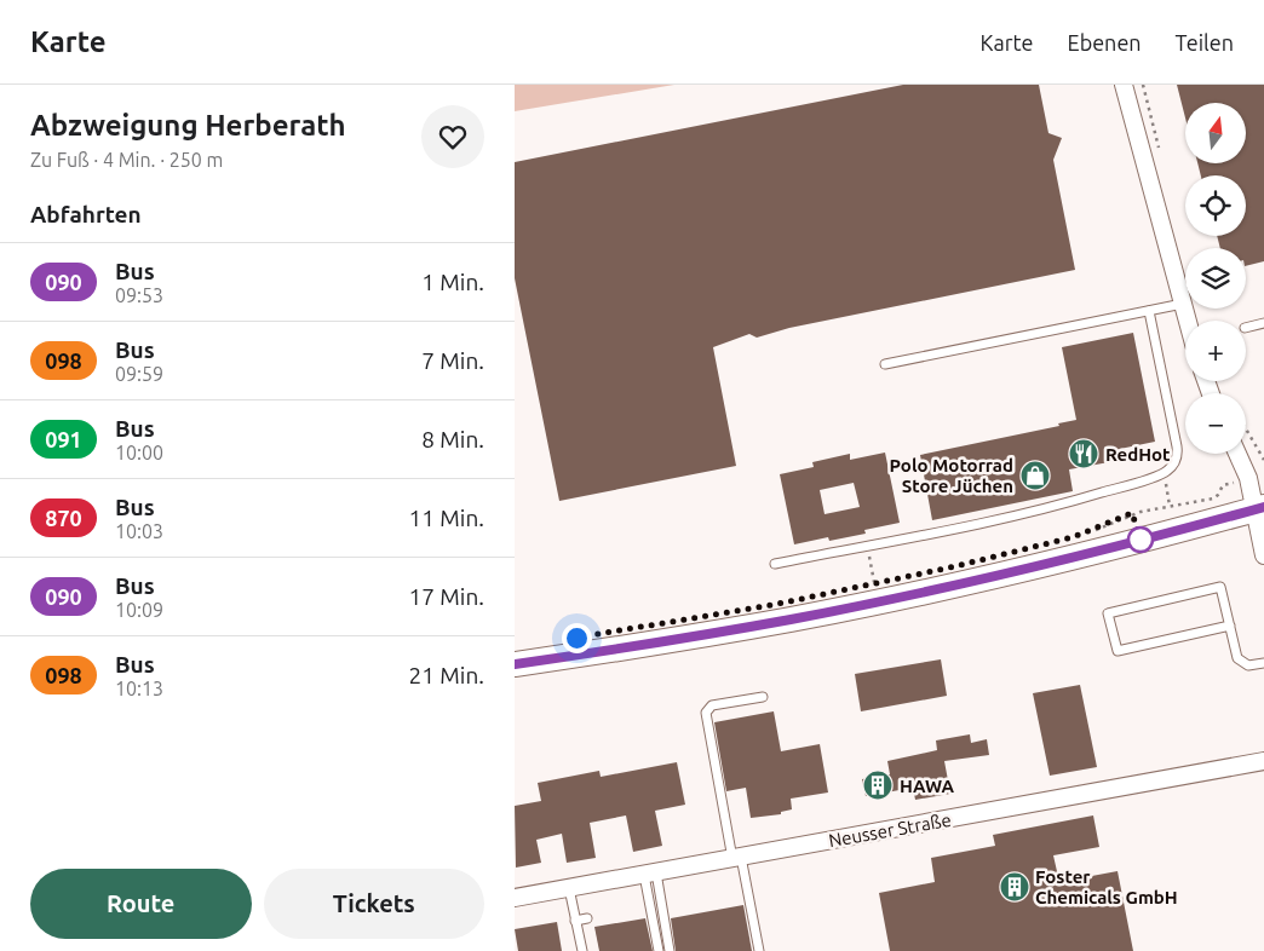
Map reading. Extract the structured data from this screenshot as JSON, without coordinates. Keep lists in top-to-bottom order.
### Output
{
  "streets": {
    "street": ["Neusser Straße"]
  },
  "places": {
    "restaurant": ["RedHot"],
    "shop": ["Polo Motorrad Store Jüchen"],
    "building": ["HAWA", "Foster Chemicals GmbH"]
  },
  "lines": ["bus line 090"],
  "north": "top",
  "page": {
    "header": "Karte",
    "nav": ["Karte", "Ebenen", "Teilen"],
    "heading": [
      ["Abzweigung Herberath", "Zu Fuß · 4 Min. · 250 m"],
      "Abfahrten"
    ],
    "map_buttons": ["+", "−"],
    "list": [
      {
        "mark": "090",
        "name": "Bus",
        "note": "09:53",
        "value": "1 Min."
      },
      {
        "mark": "098",
        "name": "Bus",
        "note": "09:59",
        "value": "7 Min."
      },
      {
        "mark": "091",
        "name": "Bus",
        "note": "10:00",
        "value": "8 Min."
      },
      {
        "mark": "870",
        "name": "Bus",
        "note": "10:03",
        "value": "11 Min."
      },
      {
        "mark": "090",
        "name": "Bus",
        "note": "10:09",
        "value": "17 Min."
      },
      {
        "mark": "098",
        "name": "Bus",
        "note": "10:13",
        "value": "21 Min."
      }
    ],
    "buttons": ["Route", "Tickets"]
  }
}
